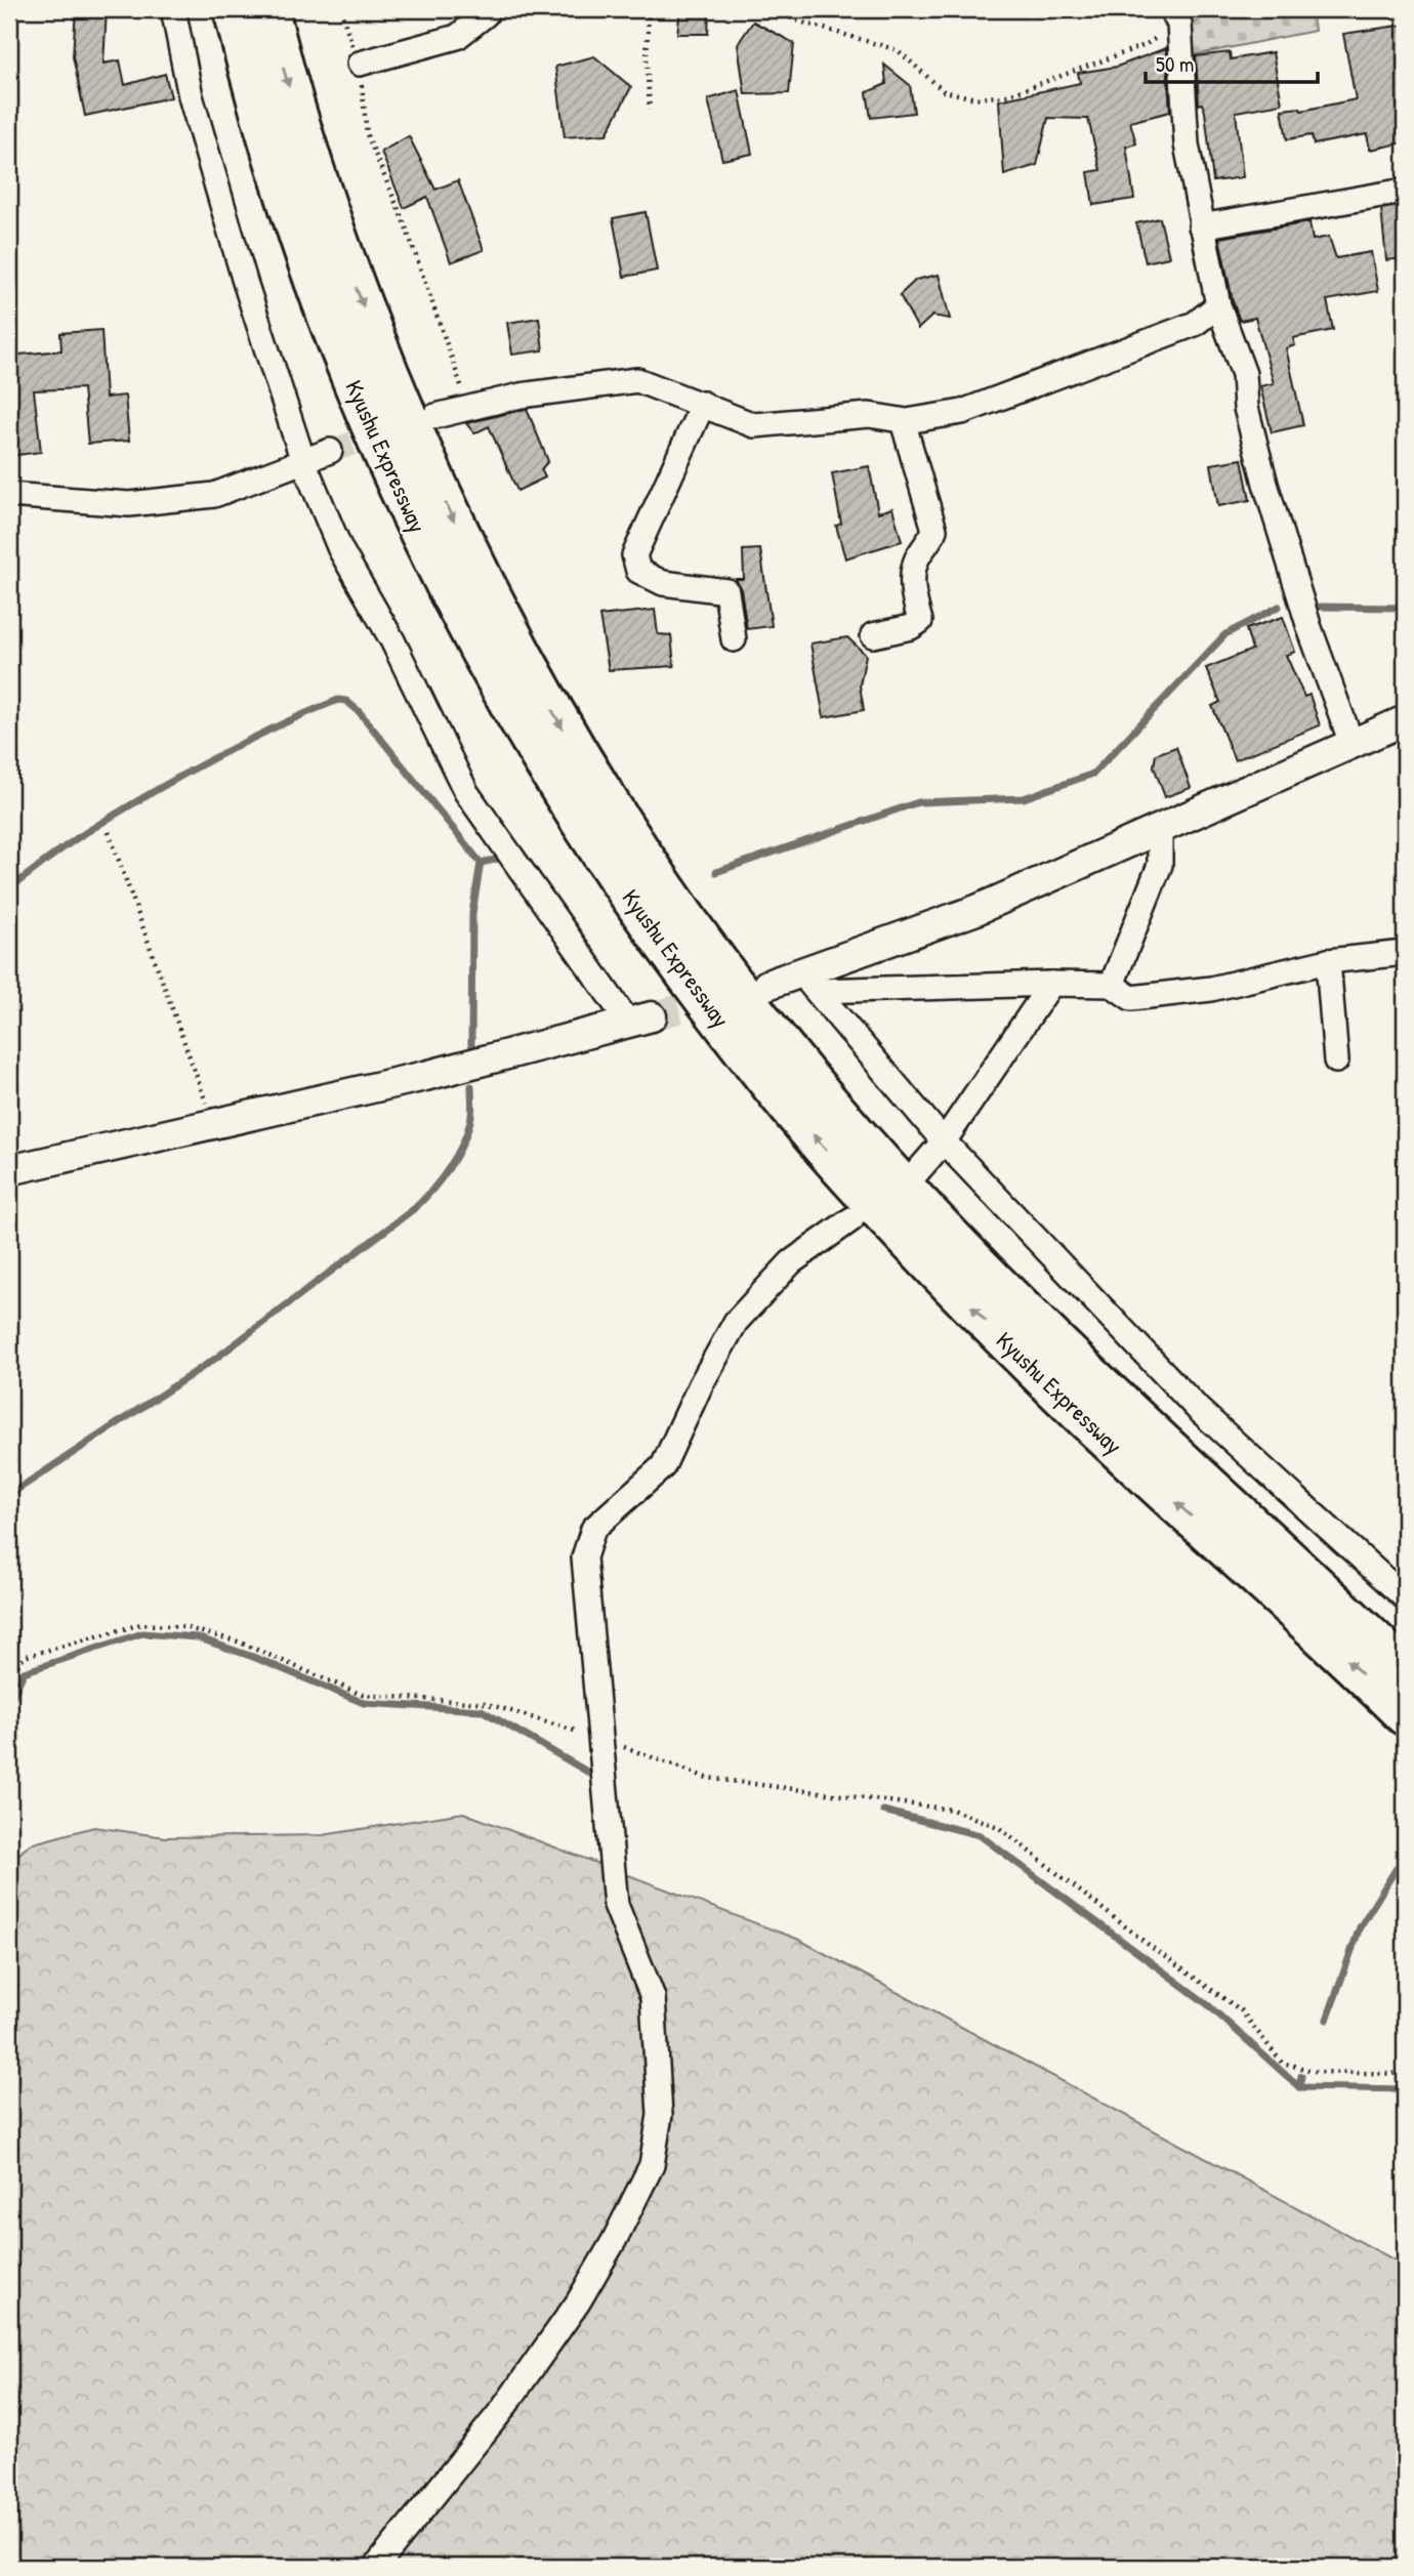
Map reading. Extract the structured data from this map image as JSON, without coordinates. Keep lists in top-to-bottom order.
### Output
{
  "streets": {
    "highway": ["Kyushu Expressway"]
  },
  "scale_bar": "50 m"
}
